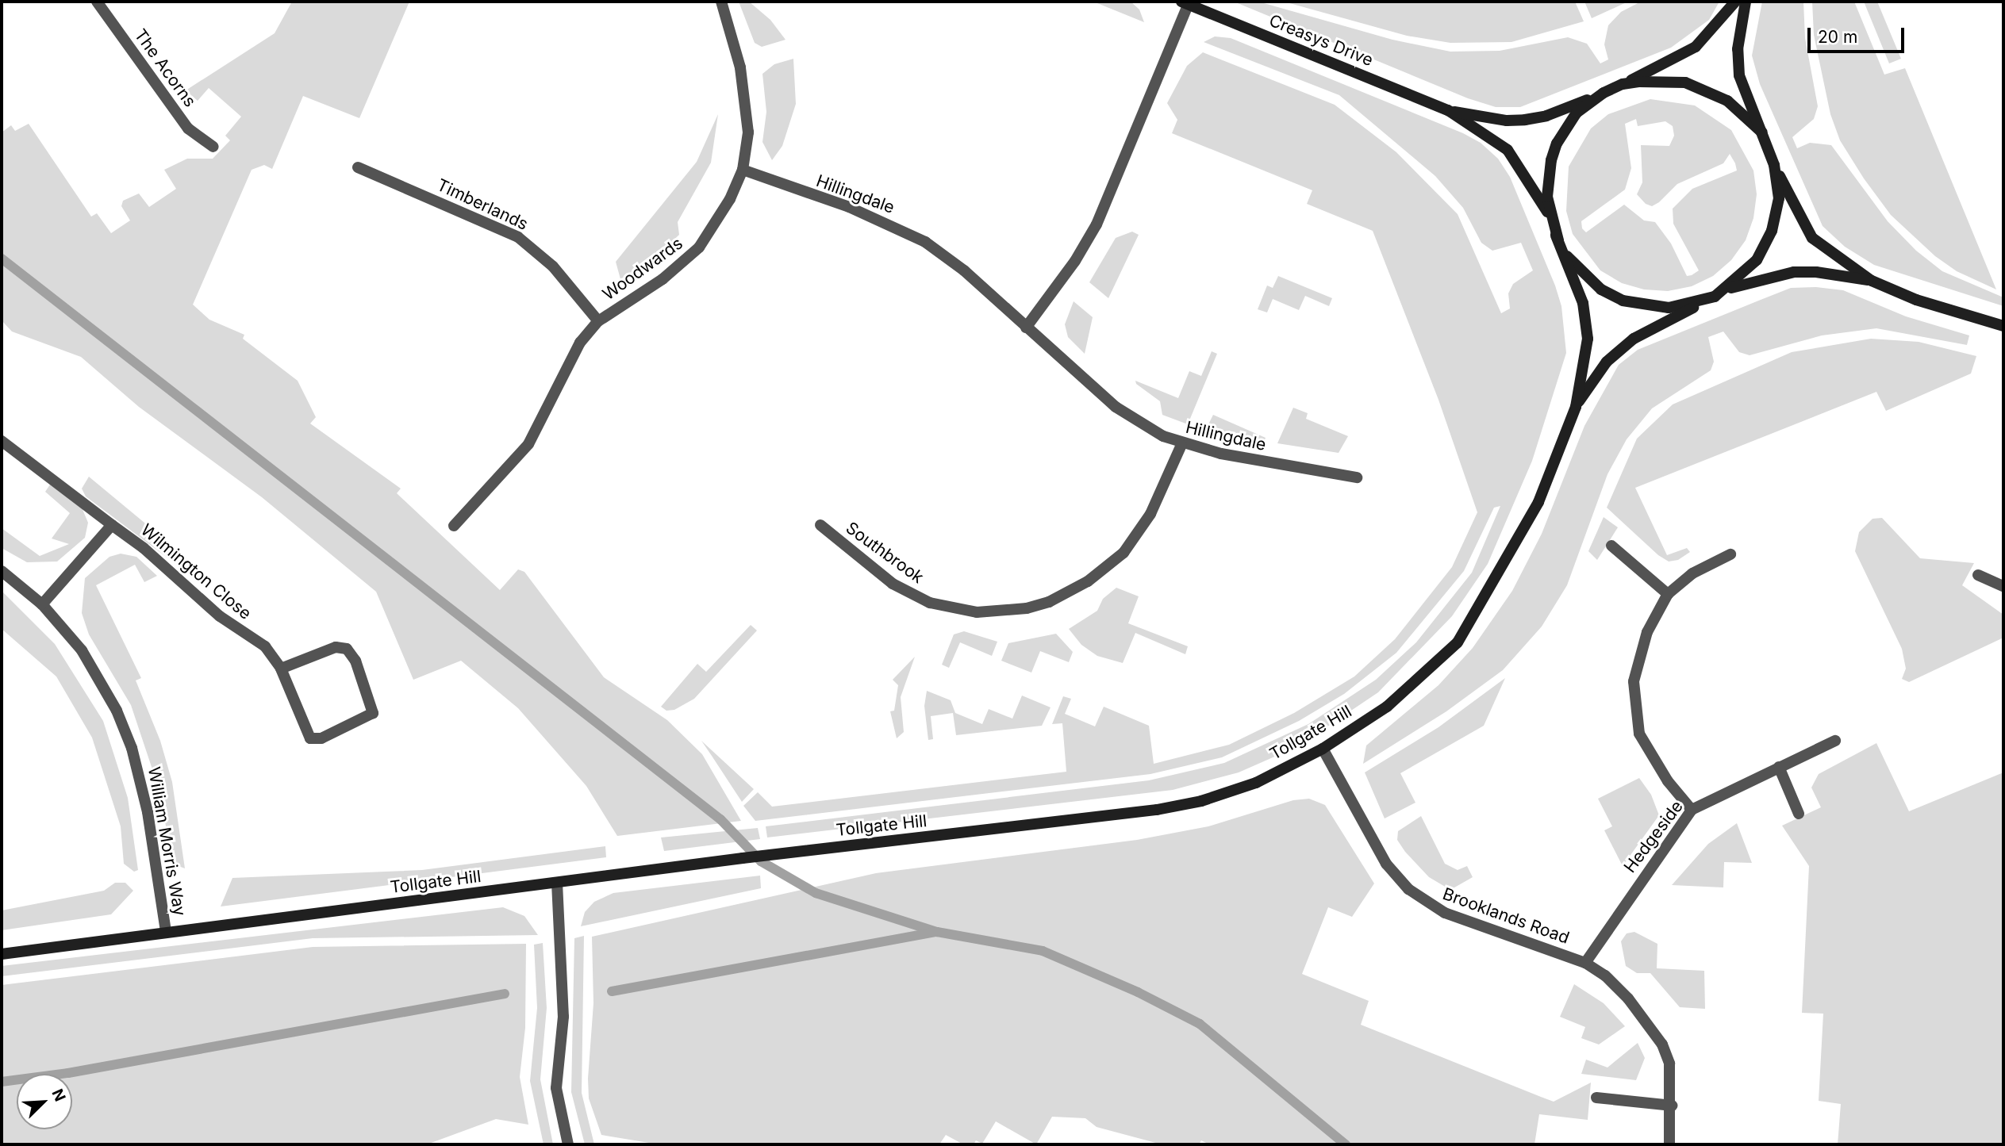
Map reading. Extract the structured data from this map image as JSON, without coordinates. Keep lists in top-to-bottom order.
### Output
{
  "streets": {
    "street": [
      "Creasys Drive",
      "The Acorns",
      "Hillingdale",
      "Timberlands",
      "Woodwards",
      "Southbrook",
      "Wilmington Close",
      "Tollgate Hill",
      "Hedgeside",
      "William Morris Way",
      "Brooklands Road"
    ]
  },
  "crossings": [
    ["Creasys Drive", "Tollgate Hill"],
    ["Hillingdale", "Woodwards"],
    ["Hillingdale", "Southbrook"],
    ["Timberlands", "Woodwards"],
    ["Tollgate Hill", "William Morris Way"],
    ["Tollgate Hill", "Brooklands Road"],
    ["Hedgeside", "Brooklands Road"]
  ],
  "scale_bar": "20 m",
  "north": "top right"
}
